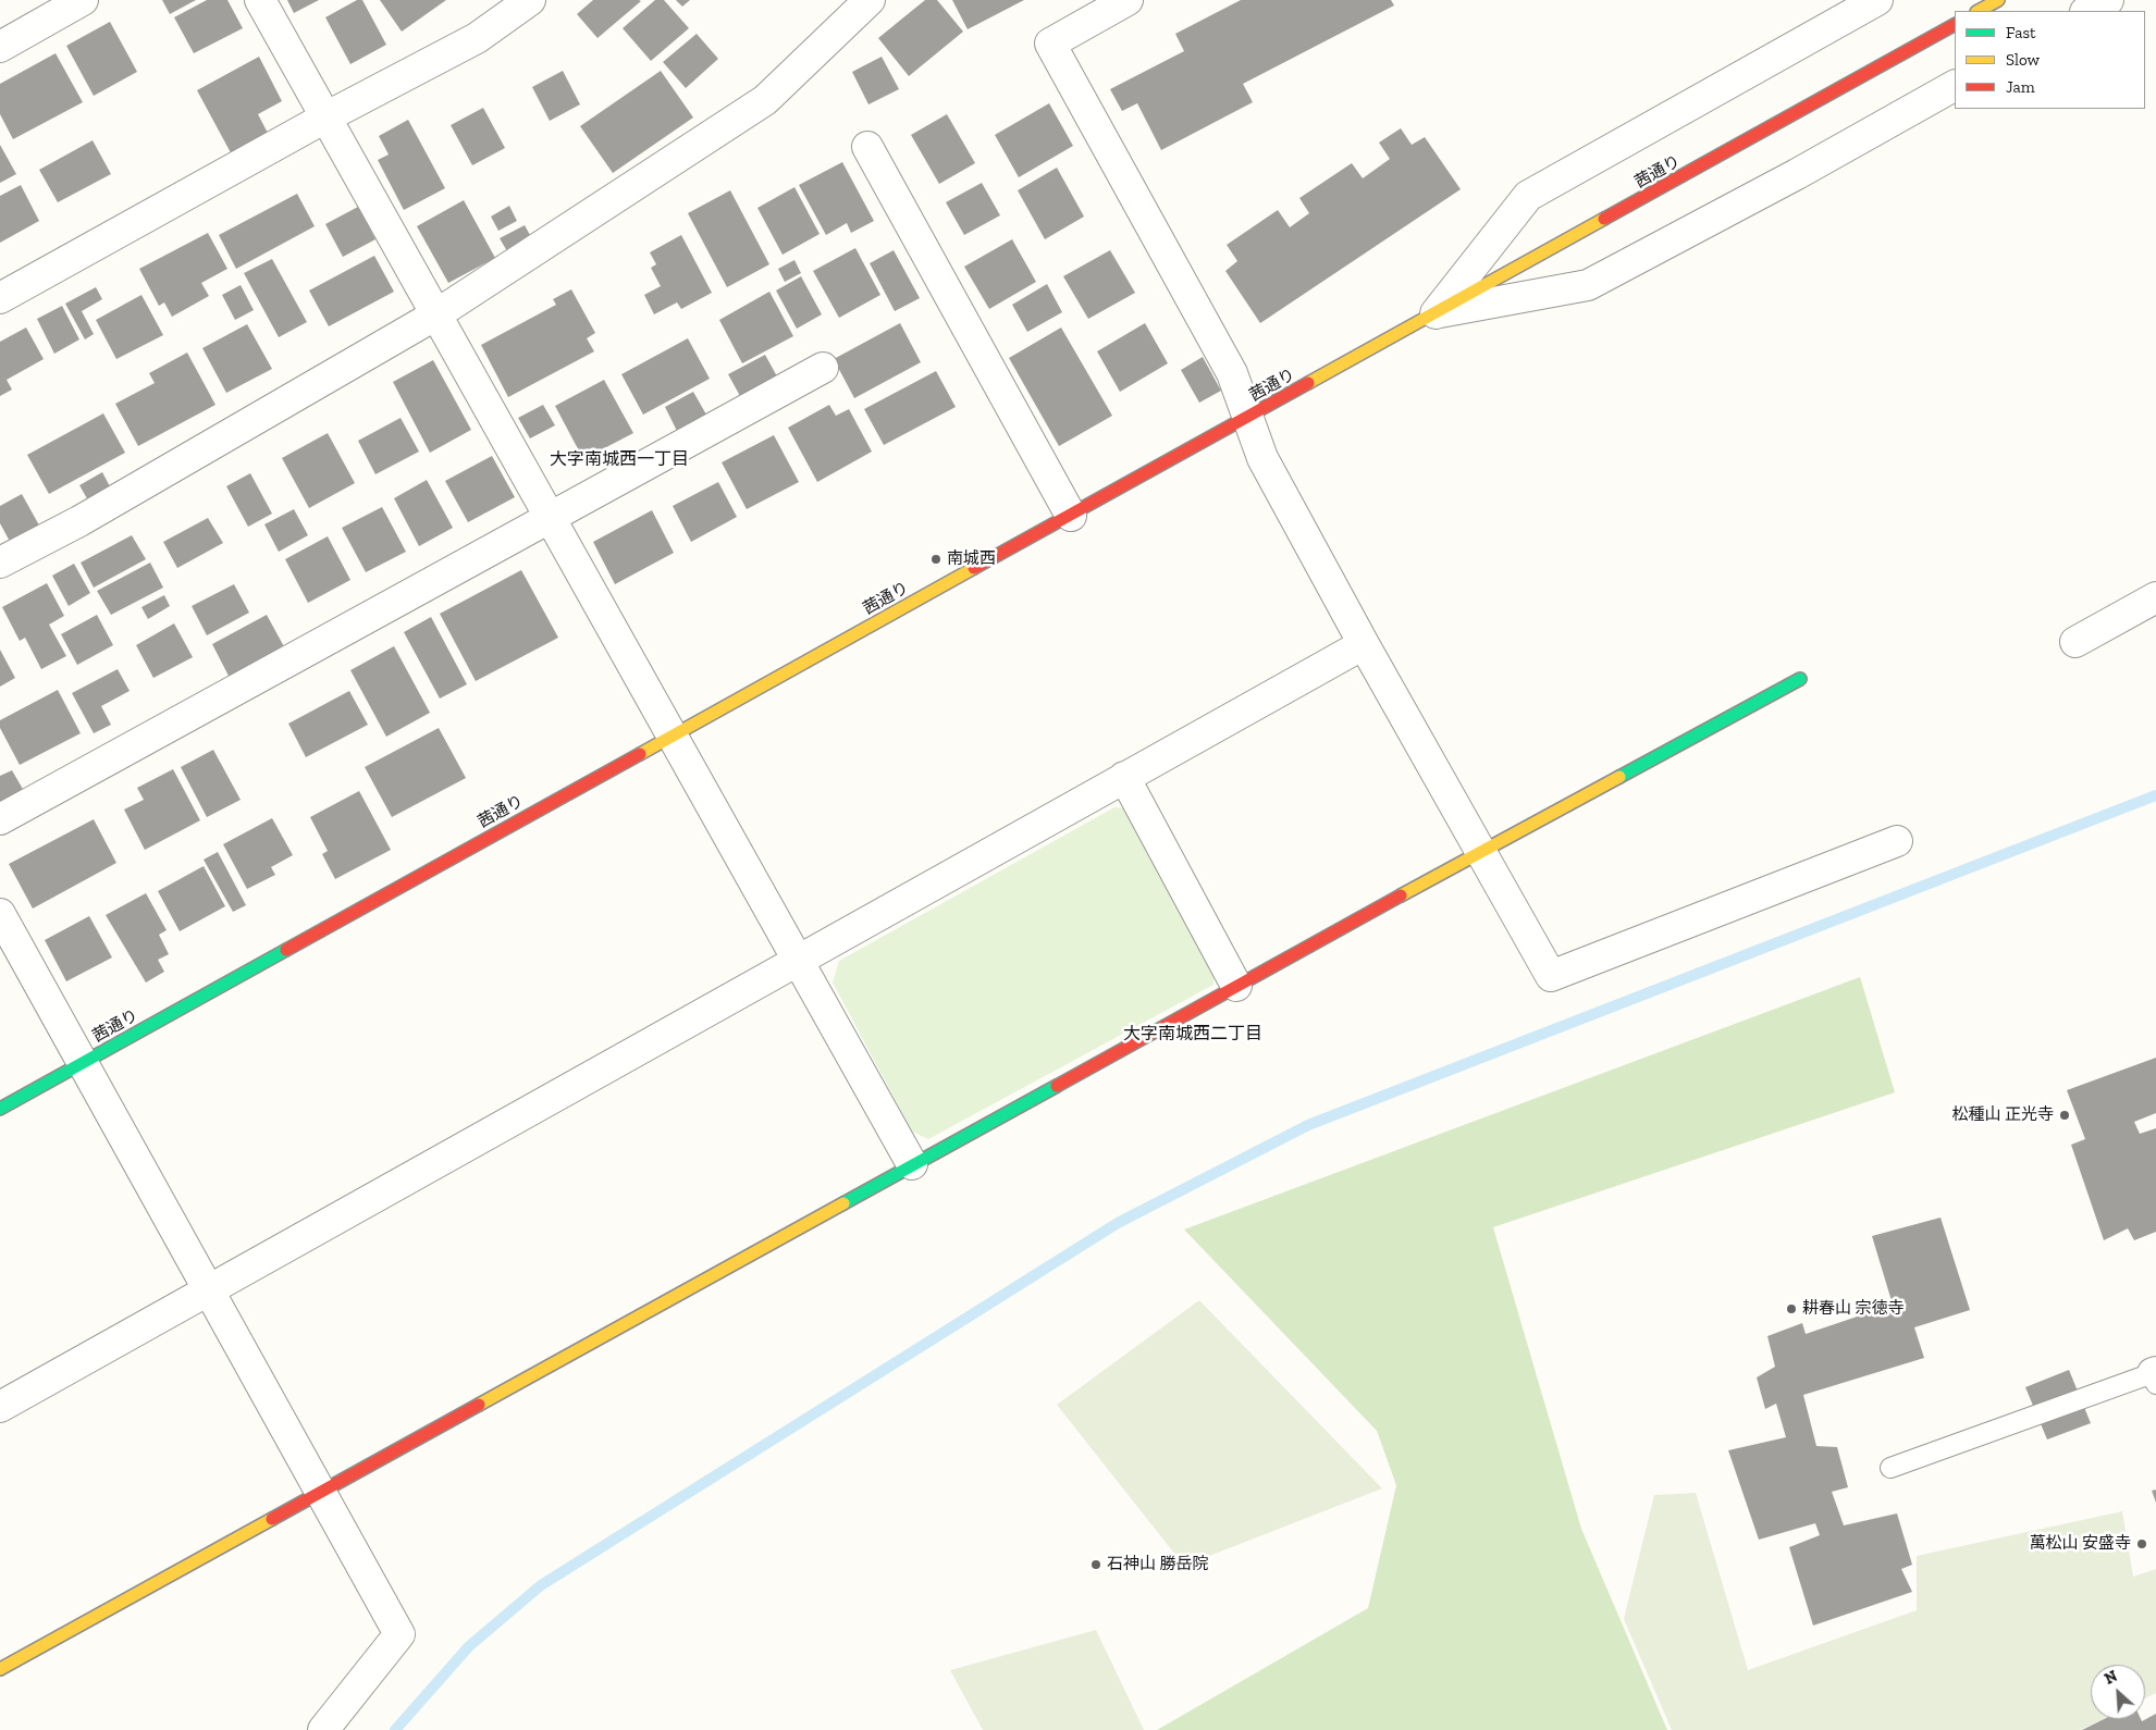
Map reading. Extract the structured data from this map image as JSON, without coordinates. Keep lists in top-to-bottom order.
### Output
{
  "streets": {
    "street": ["茜通り"]
  },
  "districts": ["大字南城西一丁目", "大字南城西二丁目"],
  "places": [
    "南城西",
    "松種山 正光寺",
    "耕春山 宗徳寺",
    "萬松山 安盛寺",
    "石神山 勝岳院"
  ],
  "legend": ["Fast", "Slow", "Jam"],
  "north": "top left"
}
